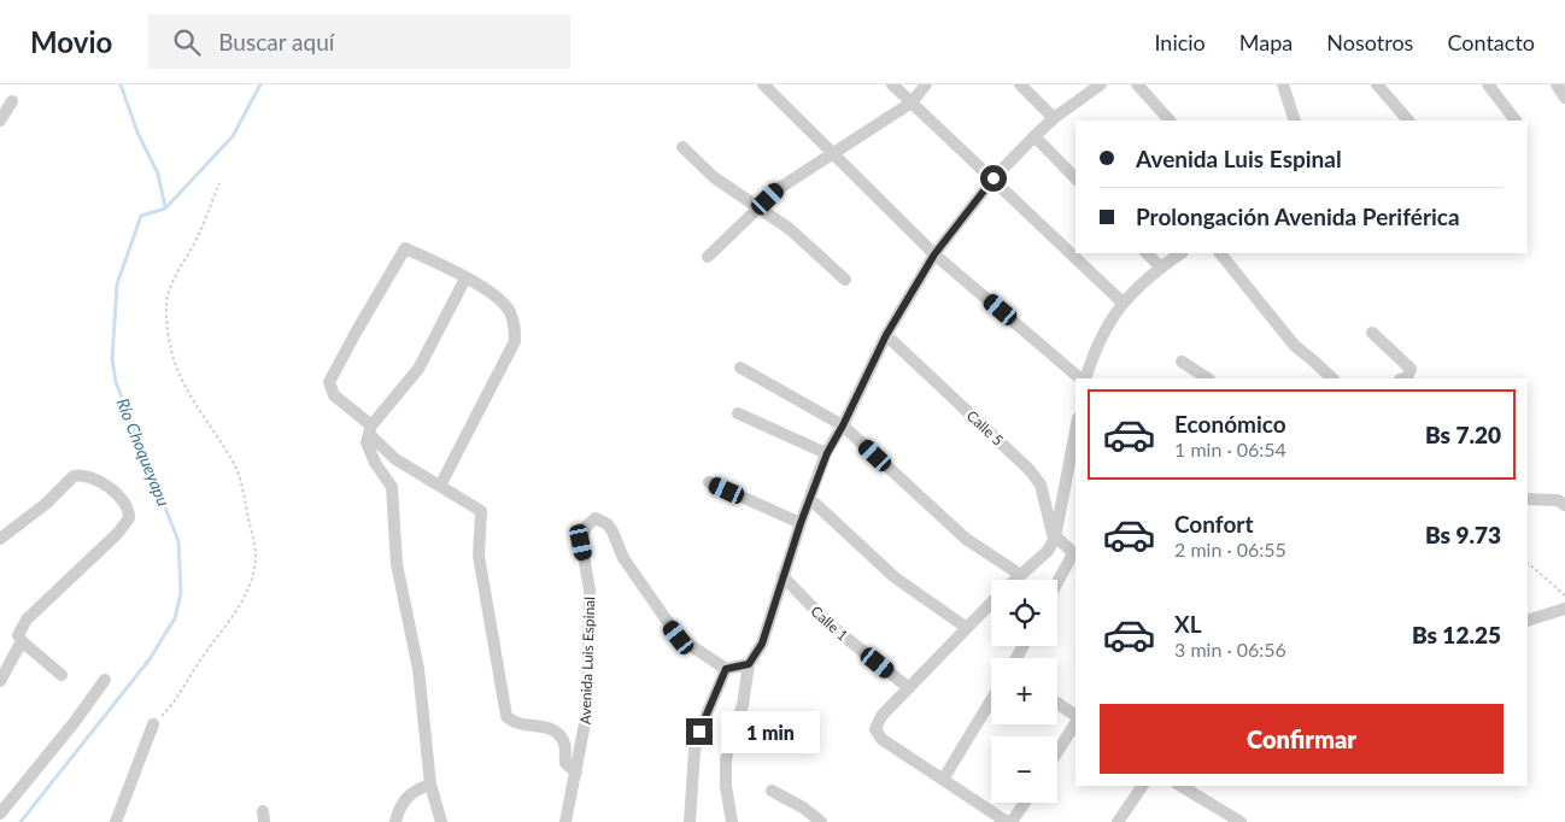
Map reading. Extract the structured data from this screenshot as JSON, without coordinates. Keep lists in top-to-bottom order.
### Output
{
  "streets": {
    "street": ["Calle 5", "Calle 1", "Avenida Luis Espinal"]
  },
  "water": ["Río Choqueyapu"],
  "page": {
    "header": "Movio",
    "search": "Buscar aquí",
    "nav": [
      "Inicio",
      "Mapa",
      "Nosotros",
      "Contacto"
    ],
    "banner": ["Avenida Luis Espinal", "Prolongación Avenida Periférica"],
    "list": [
      {
        "name": "Económico",
        "note": "1 min · 06:54",
        "value": "Bs 7.20"
      },
      {
        "name": "Confort",
        "note": "2 min · 06:55",
        "value": "Bs 9.73"
      },
      {
        "name": "XL",
        "note": "3 min · 06:56",
        "value": "Bs 12.25"
      }
    ],
    "map_buttons": ["+", "−"],
    "buttons": "Confirmar",
    "bubble": "1 min"
  }
}
